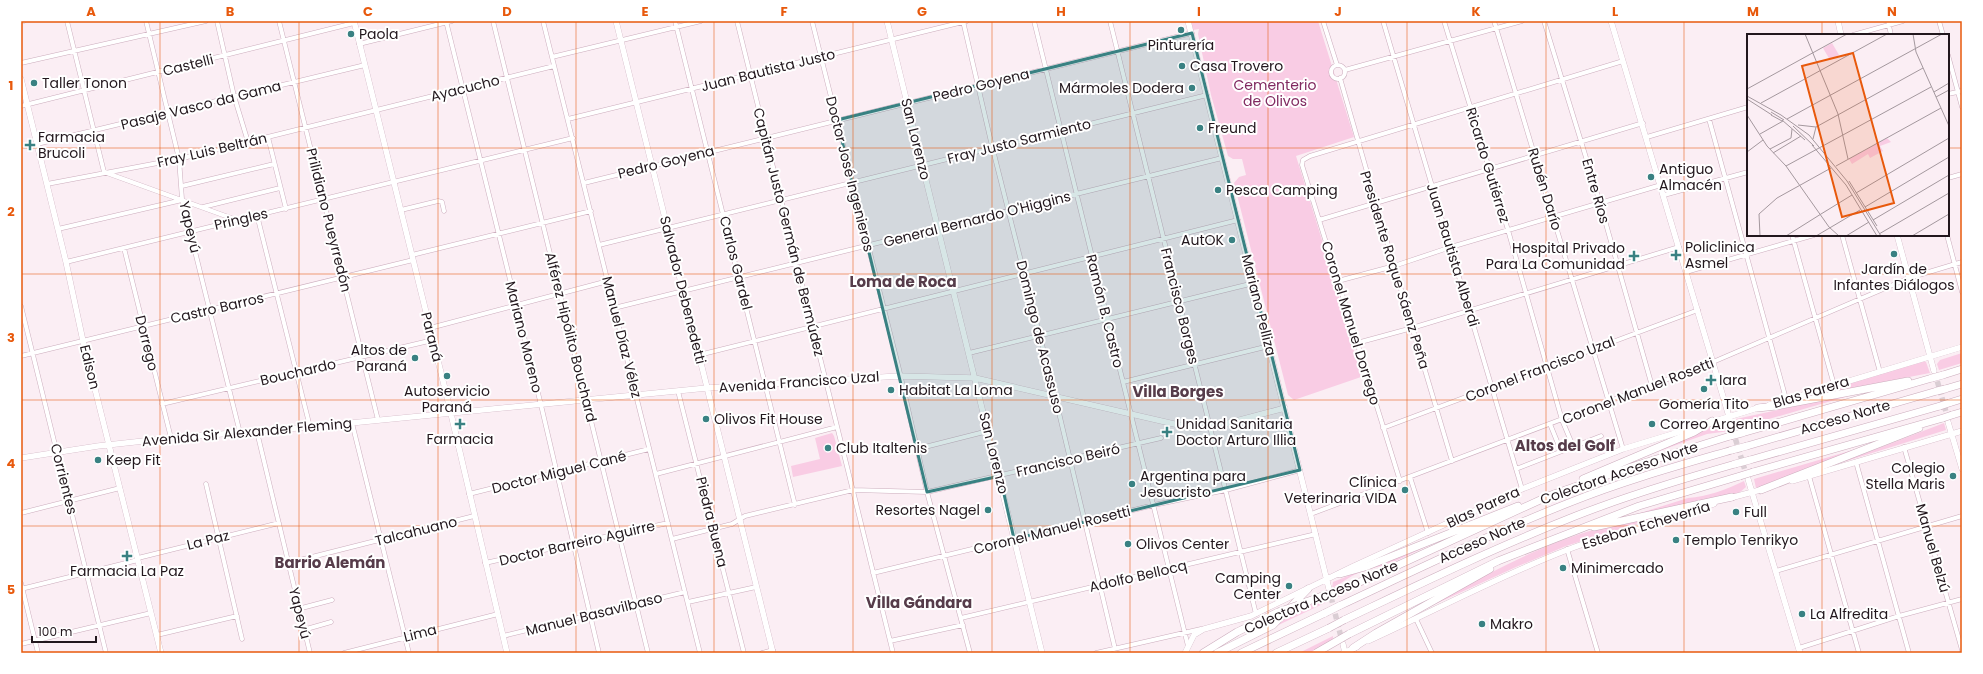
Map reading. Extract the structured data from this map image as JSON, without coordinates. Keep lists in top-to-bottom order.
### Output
{
  "streets": {
    "highway": ["Acceso Norte", "Colectora Acceso Norte"],
    "street": [
      "Castelli",
      "Juan Bautista Justo",
      "Pedro Goyena",
      "Ayacucho",
      "Pasaje Vasco da Gama",
      "San Lorenzo",
      "Fray Justo Sarmiento",
      "Fray Luis Beltrán",
      "Ricardo Gutiérrez",
      "Doctor José Ingenieros",
      "Rubén Darío",
      "Entre Ríos",
      "Pringles",
      "General Bernardo O'Higgins",
      "Prilidiano Pueyrredón",
      "Yapeyú",
      "Capitán Justo Germán de Bermúdez",
      "Juan Bautista Alberdi",
      "Carlos Gardel",
      "Presidente Roque Sáenz Peña",
      "Salvador Debenedetti",
      "Mariano Pelliza",
      "Francisco Borges",
      "Castro Barros",
      "Ramón B. Castro",
      "Coronel Manuel Dorrego",
      "Paraná",
      "Mariano Moreno",
      "Alférez Hipólito Bouchard",
      "Manuel Díaz Vélez",
      "Domingo de Acassuso",
      "Dorrego",
      "Edison",
      "Coronel Francisco Uzal",
      "Bouchardo",
      "Avenida Francisco Uzal",
      "Coronel Manuel Rosetti",
      "Blas Parera",
      "Avenida Sir Alexander Fleming",
      "Francisco Beiró",
      "Doctor Miguel Cané",
      "Corrientes",
      "Piedra Buena",
      "Esteban Echeverría",
      "Talcahuano",
      "La Paz",
      "Doctor Barreiro Aguirre",
      "Manuel Belzú",
      "Adolfo Bellocq",
      "Manuel Basavilbaso",
      "Lima"
    ]
  },
  "crossings": [
    ["Castelli", "Prilidiano Pueyrredón"],
    ["Castelli", "Yapeyú"],
    ["Castelli", "Paraná"],
    ["Castelli", "Edison"],
    ["Juan Bautista Justo", "San Lorenzo"],
    ["Juan Bautista Justo", "Doctor José Ingenieros"],
    ["Juan Bautista Justo", "Capitán Justo Germán de Bermúdez"],
    ["Juan Bautista Justo", "Carlos Gardel"],
    ["Juan Bautista Justo", "Salvador Debenedetti"],
    ["Juan Bautista Justo", "Manuel Díaz Vélez"],
    ["Juan Bautista Justo", "Domingo de Acassuso"],
    ["Pedro Goyena", "San Lorenzo"],
    ["Pedro Goyena", "Doctor José Ingenieros"],
    ["Pedro Goyena", "Capitán Justo Germán de Bermúdez"],
    ["Pedro Goyena", "Carlos Gardel"],
    ["Pedro Goyena", "Salvador Debenedetti"],
    ["Pedro Goyena", "Mariano Pelliza"],
    ["Pedro Goyena", "Francisco Borges"],
    ["Pedro Goyena", "Ramón B. Castro"],
    ["Pedro Goyena", "Manuel Díaz Vélez"],
    ["Pedro Goyena", "Domingo de Acassuso"],
    ["Ayacucho", "Fray Luis Beltrán"],
    ["Ayacucho", "Paraná"],
    ["Ayacucho", "Mariano Moreno"],
    ["Ayacucho", "Alférez Hipólito Bouchard"],
    ["Ayacucho", "Manuel Díaz Vélez"],
    ["Pasaje Vasco da Gama", "Prilidiano Pueyrredón"],
    ["Pasaje Vasco da Gama", "Yapeyú"],
    ["Pasaje Vasco da Gama", "Paraná"],
    ["Pasaje Vasco da Gama", "Edison"],
    ["San Lorenzo", "Fray Justo Sarmiento"],
    ["San Lorenzo", "General Bernardo O'Higgins"],
    ["San Lorenzo", "Avenida Francisco Uzal"],
    ["San Lorenzo", "Coronel Manuel Rosetti"],
    ["San Lorenzo", "Francisco Beiró"],
    ["San Lorenzo", "Adolfo Bellocq"],
    ["Fray Justo Sarmiento", "Doctor José Ingenieros"],
    ["Fray Justo Sarmiento", "Capitán Justo Germán de Bermúdez"],
    ["Fray Justo Sarmiento", "Carlos Gardel"],
    ["Fray Justo Sarmiento", "Salvador Debenedetti"],
    ["Fray Justo Sarmiento", "Mariano Pelliza"],
    ["Fray Justo Sarmiento", "Francisco Borges"],
    ["Fray Justo Sarmiento", "Ramón B. Castro"],
    ["Fray Justo Sarmiento", "Manuel Díaz Vélez"],
    ["Fray Justo Sarmiento", "Domingo de Acassuso"],
    ["Fray Luis Beltrán", "Prilidiano Pueyrredón"],
    ["Fray Luis Beltrán", "Yapeyú"],
    ["Fray Luis Beltrán", "Paraná"],
    ["Fray Luis Beltrán", "Edison"],
    ["Ricardo Gutiérrez", "Coronel Francisco Uzal"],
    ["Ricardo Gutiérrez", "Coronel Manuel Rosetti"],
    ["Doctor José Ingenieros", "General Bernardo O'Higgins"],
    ["Doctor José Ingenieros", "Avenida Francisco Uzal"],
    ["Doctor José Ingenieros", "Coronel Manuel Rosetti"],
    ["Doctor José Ingenieros", "Francisco Beiró"],
    ["Doctor José Ingenieros", "Adolfo Bellocq"],
    ["Rubén Darío", "Coronel Francisco Uzal"],
    ["Rubén Darío", "Coronel Manuel Rosetti"],
    ["Rubén Darío", "Blas Parera"],
    ["Entre Ríos", "Coronel Francisco Uzal"],
    ["Entre Ríos", "Coronel Manuel Rosetti"],
    ["Pringles", "Prilidiano Pueyrredón"],
    ["Pringles", "Yapeyú"],
    ["Pringles", "Paraná"],
    ["Pringles", "Dorrego"],
    ["Pringles", "Edison"],
    ["General Bernardo O'Higgins", "Capitán Justo Germán de Bermúdez"],
    ["General Bernardo O'Higgins", "Carlos Gardel"],
    ["General Bernardo O'Higgins", "Salvador Debenedetti"],
    ["General Bernardo O'Higgins", "Mariano Pelliza"],
    ["General Bernardo O'Higgins", "Francisco Borges"],
    ["General Bernardo O'Higgins", "Ramón B. Castro"],
    ["General Bernardo O'Higgins", "Manuel Díaz Vélez"],
    ["General Bernardo O'Higgins", "Domingo de Acassuso"],
    ["Prilidiano Pueyrredón", "Castro Barros"],
    ["Prilidiano Pueyrredón", "Bouchardo"],
    ["Prilidiano Pueyrredón", "Avenida Sir Alexander Fleming"],
    ["Yapeyú", "Castro Barros"],
    ["Yapeyú", "Bouchardo"],
    ["Yapeyú", "Avenida Sir Alexander Fleming"],
    ["Yapeyú", "Talcahuano"],
    ["Yapeyú", "La Paz"],
    ["Capitán Justo Germán de Bermúdez", "Avenida Francisco Uzal"],
    ["Capitán Justo Germán de Bermúdez", "Coronel Manuel Rosetti"],
    ["Capitán Justo Germán de Bermúdez", "Francisco Beiró"],
    ["Juan Bautista Alberdi", "Coronel Francisco Uzal"],
    ["Juan Bautista Alberdi", "Coronel Manuel Rosetti"],
    ["Juan Bautista Alberdi", "Blas Parera"],
    ["Carlos Gardel", "Avenida Francisco Uzal"],
    ["Carlos Gardel", "Francisco Beiró"],
    ["Presidente Roque Sáenz Peña", "Coronel Manuel Dorrego"],
    ["Presidente Roque Sáenz Peña", "Coronel Francisco Uzal"],
    ["Presidente Roque Sáenz Peña", "Coronel Manuel Rosetti"],
    ["Salvador Debenedetti", "Avenida Francisco Uzal"],
    ["Salvador Debenedetti", "Francisco Beiró"],
    ["Salvador Debenedetti", "Doctor Barreiro Aguirre"],
    ["Mariano Pelliza", "Avenida Francisco Uzal"],
    ["Mariano Pelliza", "Coronel Manuel Rosetti"],
    ["Mariano Pelliza", "Blas Parera"],
    ["Mariano Pelliza", "Colectora Acceso Norte"],
    ["Mariano Pelliza", "Adolfo Bellocq"],
    ["Francisco Borges", "Avenida Francisco Uzal"],
    ["Francisco Borges", "Coronel Manuel Rosetti"],
    ["Francisco Borges", "Blas Parera"],
    ["Francisco Borges", "Adolfo Bellocq"],
    ["Castro Barros", "Paraná"],
    ["Castro Barros", "Dorrego"],
    ["Castro Barros", "Edison"],
    ["Castro Barros", "Corrientes"],
    ["Ramón B. Castro", "Avenida Francisco Uzal"],
    ["Ramón B. Castro", "Coronel Manuel Rosetti"],
    ["Ramón B. Castro", "Francisco Beiró"],
    ["Ramón B. Castro", "Adolfo Bellocq"],
    ["Coronel Manuel Dorrego", "Coronel Francisco Uzal"],
    ["Coronel Manuel Dorrego", "Coronel Manuel Rosetti"],
    ["Paraná", "Bouchardo"],
    ["Paraná", "Avenida Francisco Uzal"],
    ["Paraná", "Avenida Sir Alexander Fleming"],
    ["Paraná", "Doctor Miguel Cané"],
    ["Paraná", "Talcahuano"],
    ["Paraná", "Doctor Barreiro Aguirre"],
    ["Paraná", "Manuel Basavilbaso"],
    ["Paraná", "Lima"],
    ["Mariano Moreno", "Avenida Francisco Uzal"],
    ["Mariano Moreno", "Doctor Miguel Cané"],
    ["Mariano Moreno", "Doctor Barreiro Aguirre"],
    ["Mariano Moreno", "Manuel Basavilbaso"],
    ["Alférez Hipólito Bouchard", "Avenida Francisco Uzal"],
    ["Alférez Hipólito Bouchard", "Doctor Miguel Cané"],
    ["Alférez Hipólito Bouchard", "Doctor Barreiro Aguirre"],
    ["Alférez Hipólito Bouchard", "Manuel Basavilbaso"],
    ["Manuel Díaz Vélez", "Avenida Francisco Uzal"],
    ["Manuel Díaz Vélez", "Doctor Miguel Cané"],
    ["Manuel Díaz Vélez", "Doctor Barreiro Aguirre"],
    ["Manuel Díaz Vélez", "Manuel Basavilbaso"],
    ["Domingo de Acassuso", "Avenida Francisco Uzal"],
    ["Domingo de Acassuso", "Coronel Manuel Rosetti"],
    ["Domingo de Acassuso", "Francisco Beiró"],
    ["Domingo de Acassuso", "Adolfo Bellocq"],
    ["Dorrego", "Bouchardo"],
    ["Dorrego", "Avenida Sir Alexander Fleming"],
    ["Edison", "Avenida Sir Alexander Fleming"],
    ["Edison", "La Paz"],
    ["Avenida Francisco Uzal", "Avenida Sir Alexander Fleming"],
    ["Avenida Francisco Uzal", "Piedra Buena"],
    ["Avenida Sir Alexander Fleming", "Corrientes"],
    ["Francisco Beiró", "Doctor Barreiro Aguirre"],
    ["Corrientes", "La Paz"],
    ["Piedra Buena", "Doctor Barreiro Aguirre"],
    ["Esteban Echeverría", "Manuel Belzú"]
  ],
  "districts": [
    "Loma de Roca",
    "Villa Borges",
    "Altos del Golf",
    "Barrio Alemán",
    "Villa Gándara"
  ],
  "parks": ["Cementerio de Olivos"],
  "places": {
    "other": [
      "Pinturería",
      "Paola",
      "Casa Trovero",
      "Taller Tonon",
      "Mármoles Dodera",
      "Freund",
      "Antiguo Almacén",
      "Pesca Camping",
      "AutOK",
      "Jardín de Infantes Diálogos",
      "Altos de Paraná",
      "Autoservicio Paraná",
      "Gomería Tito",
      "Habitat La Loma",
      "Olivos Fit House",
      "Correo Argentino",
      "Club Italtenis",
      "Keep Fit",
      "Colegio Stella Maris",
      "Argentina para Jesucristo",
      "Clínica Veterinaria VIDA",
      "Resortes Nagel",
      "Full",
      "Templo Tenrikyo",
      "Olivos Center",
      "Minimercado",
      "Camping Center",
      "La Alfredita",
      "Makro"
    ],
    "health": [
      "Farmacia Brucoli",
      "Policlinica Asmel",
      "Hospital Privado Para La Comunidad",
      "Iara",
      "Farmacia",
      "Unidad Sanitaria Doctor Arturo Illia",
      "Farmacia La Paz"
    ]
  },
  "scale_bar": "100 m",
  "grid": {
    "columns": [
      "A",
      "B",
      "C",
      "D",
      "E",
      "F",
      "G",
      "H",
      "I",
      "J",
      "K",
      "L",
      "M",
      "N"
    ],
    "rows": [
      "1",
      "2",
      "3",
      "4",
      "5"
    ]
  }
}
